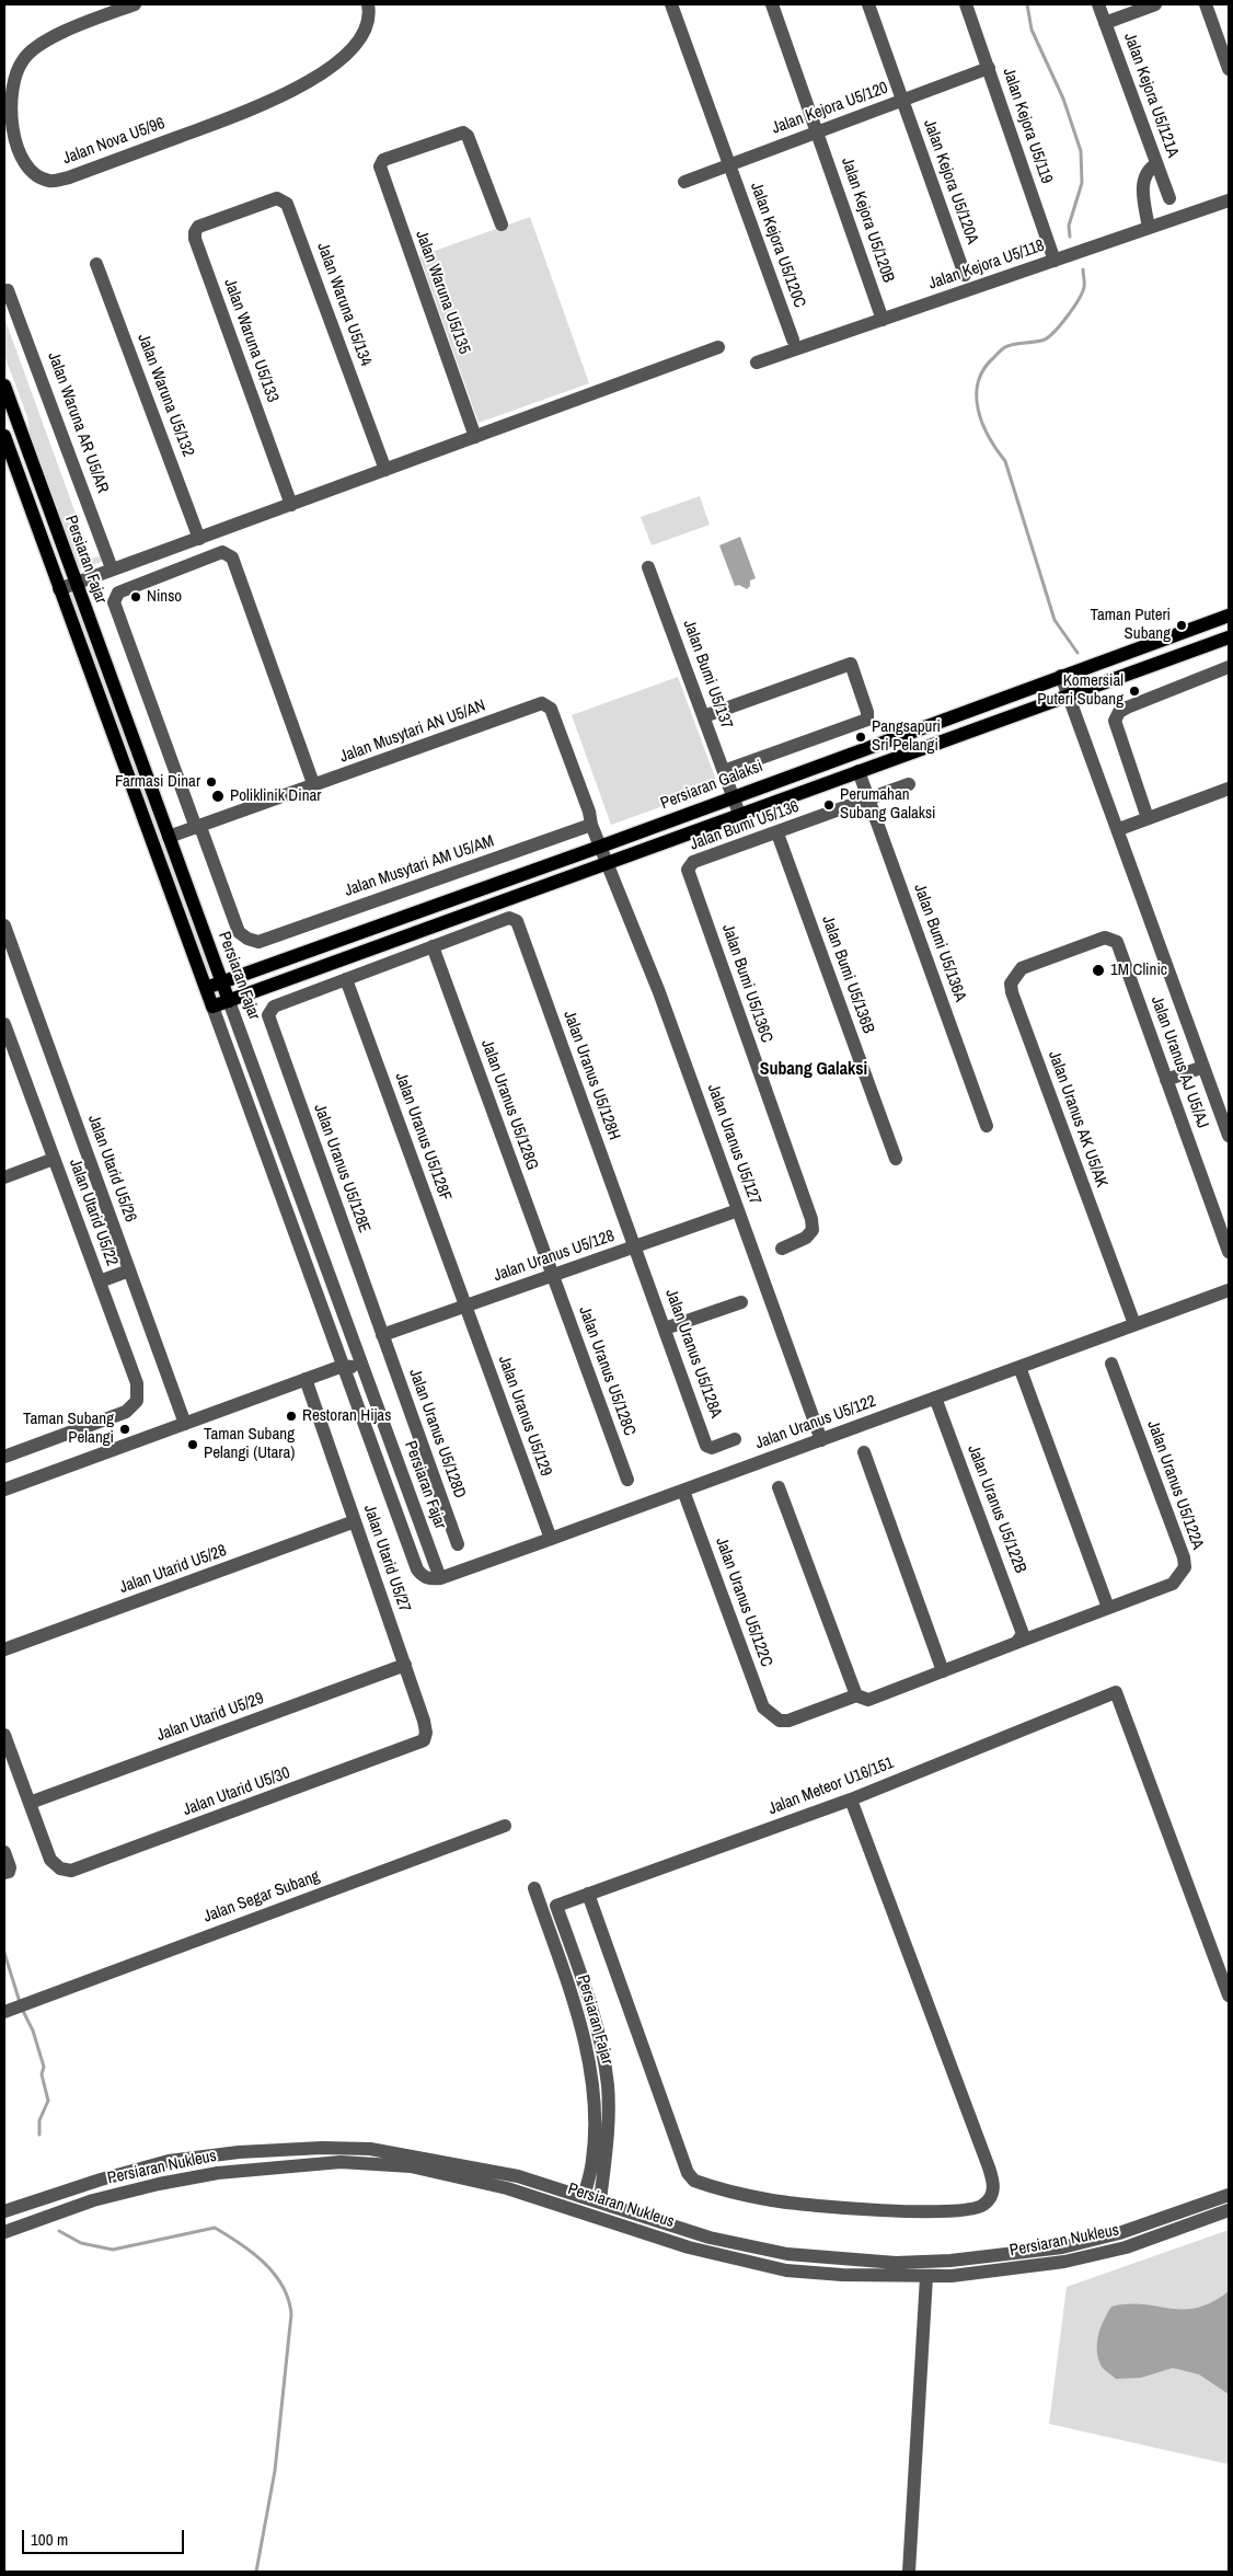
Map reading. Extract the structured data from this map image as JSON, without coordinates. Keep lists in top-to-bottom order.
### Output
{
  "streets": {
    "main road": ["Persiaran Fajar", "Persiaran Galaksi"],
    "street": [
      "Jalan Kejora U5/121A",
      "Jalan Kejora U5/120",
      "Jalan Kejora U5/119",
      "Jalan Nova U5/96",
      "Jalan Kejora U5/120A",
      "Jalan Kejora U5/120B",
      "Jalan Kejora U5/120C",
      "Jalan Kejora U5/118",
      "Jalan Waruna U5/135",
      "Jalan Waruna U5/134",
      "Jalan Waruna U5/133",
      "Jalan Waruna U5/132",
      "Jalan Waruna AR U5/AR",
      "Jalan Bumi U5/137",
      "Jalan Musytari AN U5/AN",
      "Jalan Bumi U5/136",
      "Jalan Musytari AM U5/AM",
      "Jalan Bumi U5/136A",
      "Jalan Bumi U5/136B",
      "Jalan Bumi U5/136C",
      "Jalan Uranus AJ U5/AJ",
      "Jalan Uranus U5/128H",
      "Jalan Uranus U5/128G",
      "Jalan Uranus AK U5/AK",
      "Jalan Uranus U5/128F",
      "Jalan Uranus U5/127",
      "Jalan Utarid U5/26",
      "Jalan Uranus U5/128E",
      "Jalan Utarid U5/22",
      "Jalan Uranus U5/128",
      "Jalan Uranus U5/128A",
      "Jalan Uranus U5/128C",
      "Jalan Uranus U5/129",
      "Jalan Uranus U5/122",
      "Jalan Uranus U5/128D",
      "Jalan Uranus U5/122A",
      "Jalan Uranus U5/122B",
      "Jalan Utarid U5/27",
      "Jalan Utarid U5/28",
      "Jalan Uranus U5/122C",
      "Jalan Utarid U5/29",
      "Jalan Meteor U16/151",
      "Jalan Utarid U5/30",
      "Jalan Segar Subang",
      "Persiaran Nukleus"
    ]
  },
  "crossings": [
    ["Jalan Kejora U5/120", "Jalan Kejora U5/119"],
    ["Jalan Kejora U5/120", "Jalan Kejora U5/120A"],
    ["Jalan Kejora U5/120", "Jalan Kejora U5/120B"],
    ["Jalan Kejora U5/120", "Jalan Kejora U5/120C"],
    ["Jalan Kejora U5/119", "Jalan Kejora U5/118"],
    ["Jalan Kejora U5/120B", "Jalan Kejora U5/118"],
    ["Jalan Waruna U5/134", "Jalan Waruna U5/133"],
    ["Persiaran Fajar", "Jalan Musytari AN U5/AN"],
    ["Persiaran Fajar", "Persiaran Galaksi"],
    ["Persiaran Fajar", "Jalan Uranus U5/122"],
    ["Persiaran Fajar", "Jalan Meteor U16/151"],
    ["Persiaran Fajar", "Persiaran Nukleus"],
    ["Jalan Bumi U5/137", "Persiaran Galaksi"],
    ["Jalan Musytari AN U5/AN", "Jalan Musytari AM U5/AM"],
    ["Persiaran Galaksi", "Jalan Uranus U5/127"],
    ["Jalan Bumi U5/136", "Jalan Bumi U5/136A"],
    ["Jalan Bumi U5/136", "Jalan Bumi U5/136B"],
    ["Jalan Bumi U5/136", "Jalan Bumi U5/136C"],
    ["Jalan Uranus AJ U5/AJ", "Jalan Uranus AK U5/AK"],
    ["Jalan Uranus U5/128H", "Jalan Uranus U5/128G"],
    ["Jalan Uranus U5/128H", "Jalan Uranus U5/128"],
    ["Jalan Uranus U5/128H", "Jalan Uranus U5/128A"],
    ["Jalan Uranus U5/128G", "Jalan Uranus U5/128"],
    ["Jalan Uranus U5/128G", "Jalan Uranus U5/128C"],
    ["Jalan Uranus AK U5/AK", "Jalan Uranus U5/122"],
    ["Jalan Uranus U5/128F", "Jalan Uranus U5/128E"],
    ["Jalan Uranus U5/128F", "Jalan Uranus U5/128"],
    ["Jalan Uranus U5/128F", "Jalan Uranus U5/129"],
    ["Jalan Uranus U5/127", "Jalan Uranus U5/128"],
    ["Jalan Uranus U5/127", "Jalan Uranus U5/122"],
    ["Jalan Uranus U5/128E", "Jalan Uranus U5/128"],
    ["Jalan Uranus U5/128E", "Jalan Uranus U5/128D"],
    ["Jalan Uranus U5/128", "Jalan Uranus U5/128A"],
    ["Jalan Uranus U5/128", "Jalan Uranus U5/128C"],
    ["Jalan Uranus U5/128", "Jalan Uranus U5/129"],
    ["Jalan Uranus U5/128", "Jalan Uranus U5/128D"],
    ["Jalan Uranus U5/129", "Jalan Uranus U5/122"],
    ["Jalan Uranus U5/122", "Jalan Uranus U5/122B"],
    ["Jalan Uranus U5/122", "Jalan Uranus U5/122C"],
    ["Jalan Uranus U5/122A", "Jalan Uranus U5/122B"],
    ["Jalan Uranus U5/122A", "Jalan Uranus U5/122C"],
    ["Jalan Utarid U5/27", "Jalan Utarid U5/28"],
    ["Jalan Utarid U5/27", "Jalan Utarid U5/29"],
    ["Jalan Utarid U5/27", "Jalan Utarid U5/30"],
    ["Jalan Utarid U5/29", "Jalan Utarid U5/30"]
  ],
  "districts": ["Subang Galaksi"],
  "places": [
    "Ninso",
    "Taman Puteri Subang",
    "Komersial Puteri Subang",
    "Pangsapuri Sri Pelangi",
    "Farmasi Dinar",
    "Poliklinik Dinar",
    "Perumahan Subang Galaksi",
    "1M Clinic",
    "Restoran Hijas",
    "Taman Subang Pelangi",
    "Taman Subang Pelangi (Utara)"
  ],
  "scale_bar": "100 m"
}
